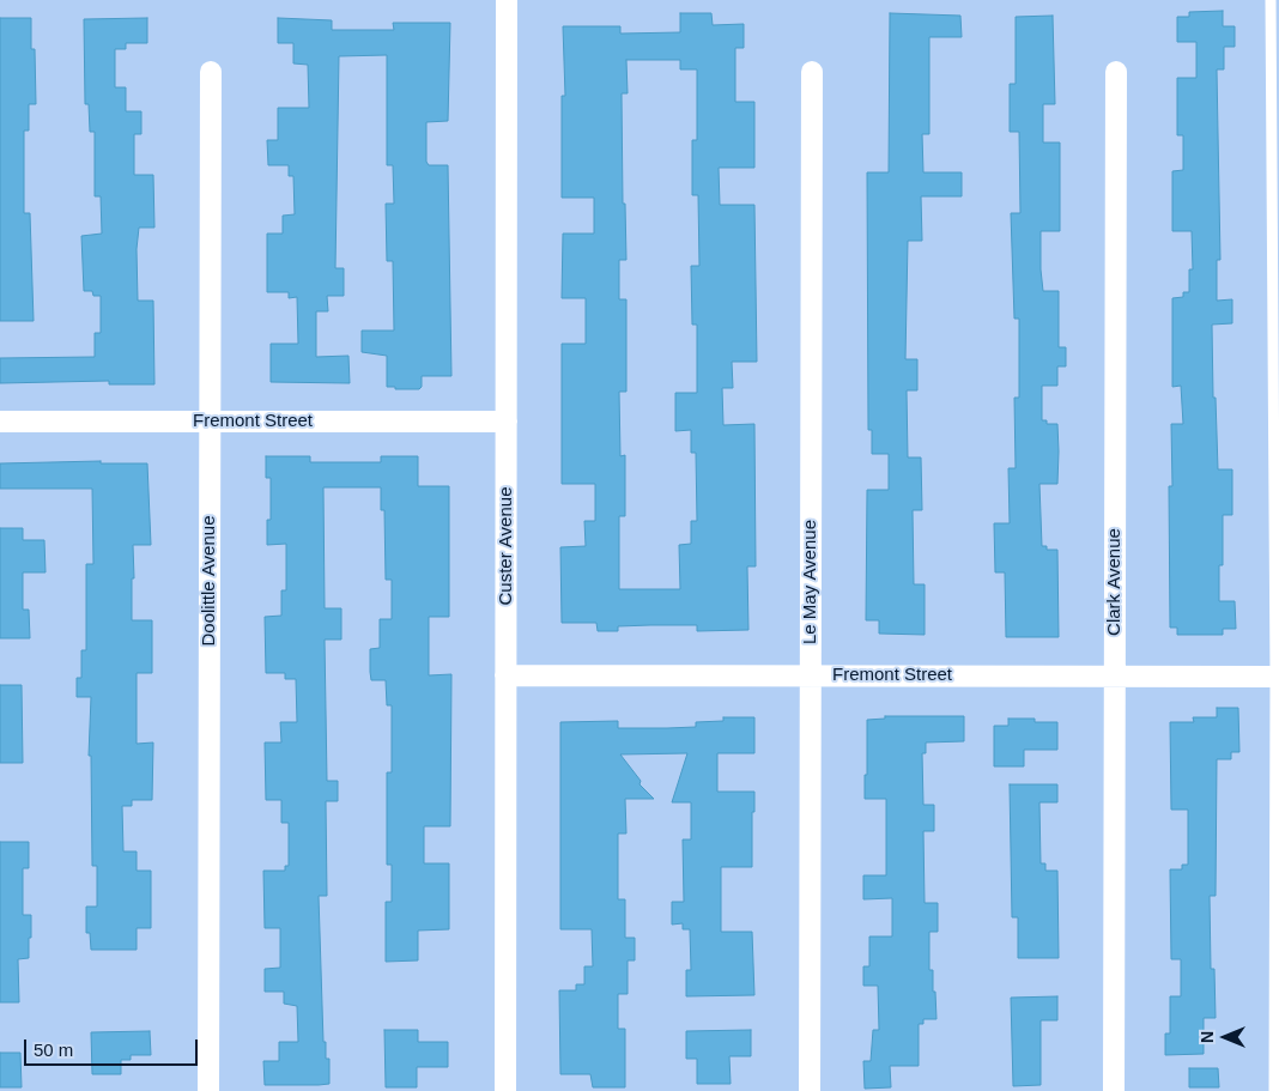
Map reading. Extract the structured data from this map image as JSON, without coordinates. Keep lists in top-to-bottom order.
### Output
{
  "streets": {
    "street": [
      "Fremont Street",
      "Custer Avenue",
      "Doolittle Avenue",
      "Le May Avenue",
      "Clark Avenue"
    ]
  },
  "crossings": [
    ["Fremont Street", "Custer Avenue"],
    ["Fremont Street", "Doolittle Avenue"],
    ["Fremont Street", "Le May Avenue"],
    ["Fremont Street", "Clark Avenue"]
  ],
  "scale_bar": "50 m",
  "north": "left"
}
